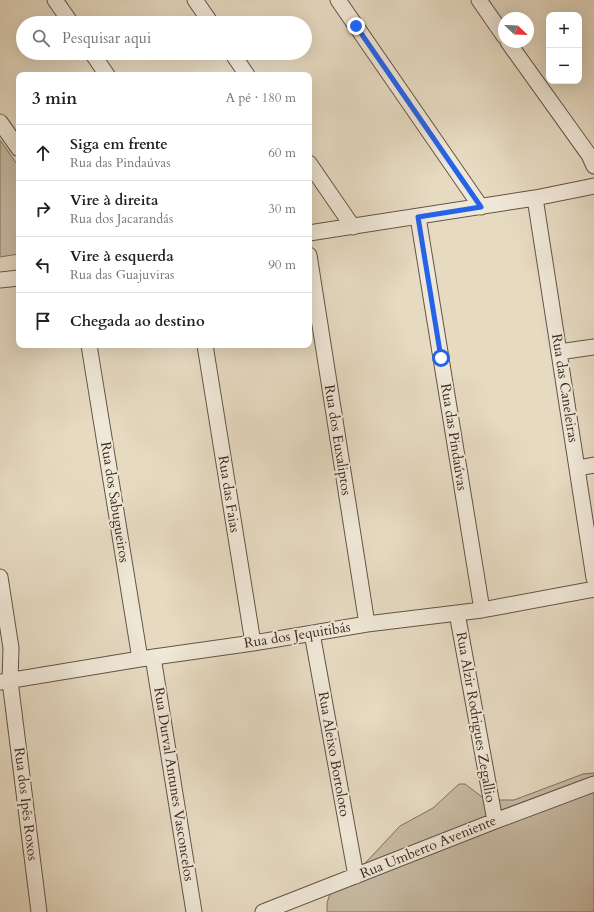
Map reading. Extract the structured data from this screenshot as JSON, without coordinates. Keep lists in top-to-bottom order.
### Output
{
  "streets": {
    "street": [
      "Rua das Caneleiras",
      "Rua das Pindaúvas",
      "Rua dos Euxaliptos",
      "Rua das Faias",
      "Rua dos Sabugueiros",
      "Rua dos Jequitibás",
      "Rua Alzir Rodrigues Zegallio",
      "Rua Aleixo Bortoloto",
      "Rua Durval Antunes Vasconcelos",
      "Rua dos Ipês Roxos",
      "Rua Umberto Aveniente"
    ]
  },
  "crossings": [
    ["Rua das Pindaúvas", "Rua dos Jequitibás"],
    ["Rua dos Euxaliptos", "Rua dos Jequitibás"],
    ["Rua das Faias", "Rua dos Jequitibás"],
    ["Rua dos Sabugueiros", "Rua dos Jequitibás"],
    ["Rua dos Sabugueiros", "Rua Durval Antunes Vasconcelos"],
    ["Rua dos Jequitibás", "Rua Alzir Rodrigues Zegallio"],
    ["Rua dos Jequitibás", "Rua Aleixo Bortoloto"],
    ["Rua dos Jequitibás", "Rua Durval Antunes Vasconcelos"],
    ["Rua dos Jequitibás", "Rua dos Ipês Roxos"],
    ["Rua Alzir Rodrigues Zegallio", "Rua Umberto Aveniente"],
    ["Rua Aleixo Bortoloto", "Rua Umberto Aveniente"]
  ],
  "north": "bottom right",
  "page": {
    "map_buttons": ["+", "−"],
    "search": "Pesquisar aqui",
    "heading": ["3 min", "A pé · 180 m"],
    "list": [
      ["Siga em frente", "Rua das Pindaúvas", "60 m"],
      ["Vire à direita", "Rua dos Jacarandás", "30 m"],
      ["Vire à esquerda", "Rua das Guajuviras", "90 m"],
      "Chegada ao destino"
    ]
  }
}
